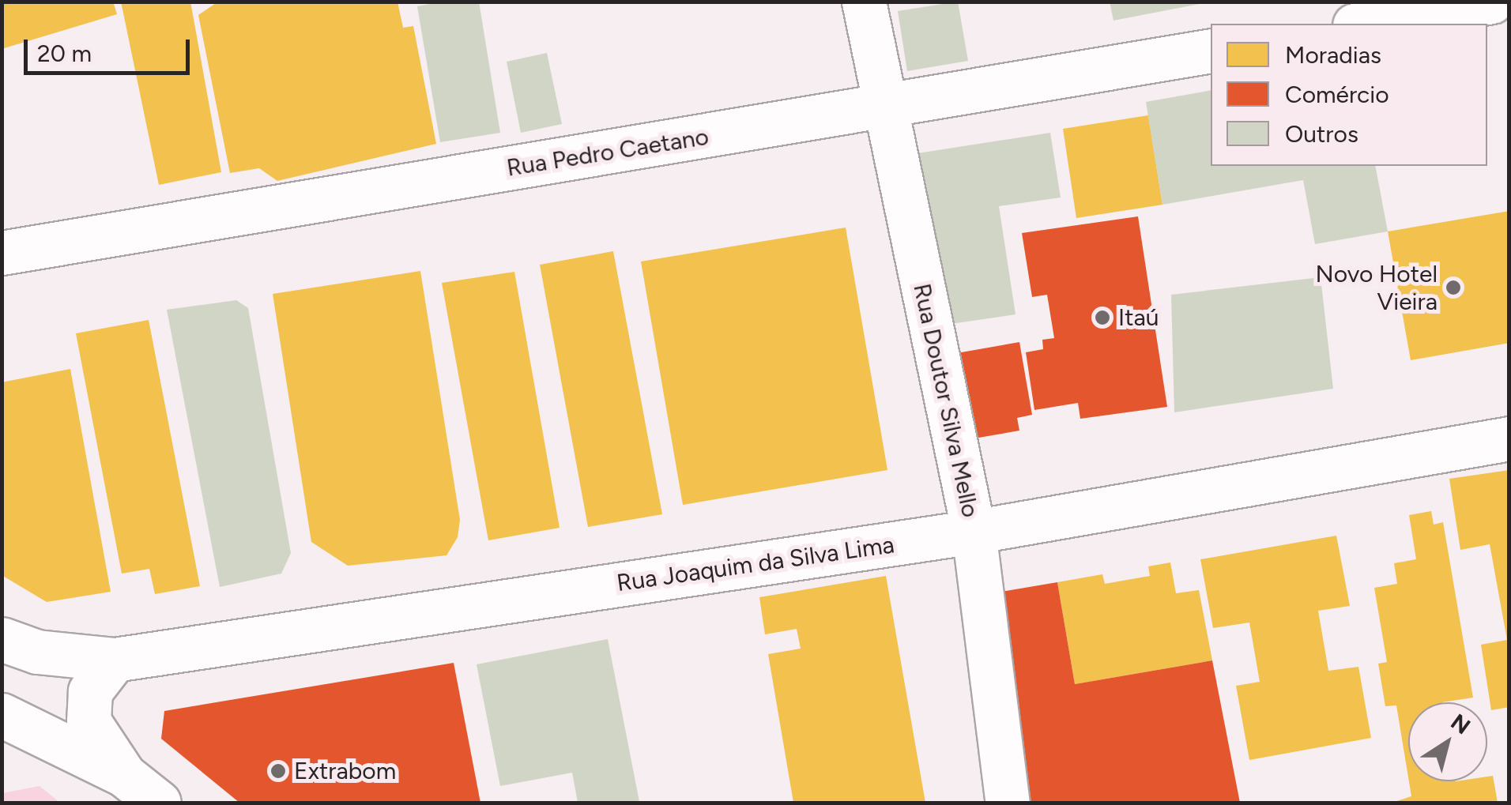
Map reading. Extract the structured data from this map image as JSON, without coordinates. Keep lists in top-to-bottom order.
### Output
{
  "streets": {
    "street": ["Rua Pedro Caetano", "Rua Doutor Silva Mello", "Rua Joaquim da Silva Lima"]
  },
  "crossings": [
    ["Rua Pedro Caetano", "Rua Doutor Silva Mello"],
    ["Rua Doutor Silva Mello", "Rua Joaquim da Silva Lima"]
  ],
  "places": ["Novo Hotel Vieira", "Itaú", "Extrabom"],
  "legend": ["Moradias", "Comércio", "Outros"],
  "scale_bar": "20 m",
  "north": "top right"
}
